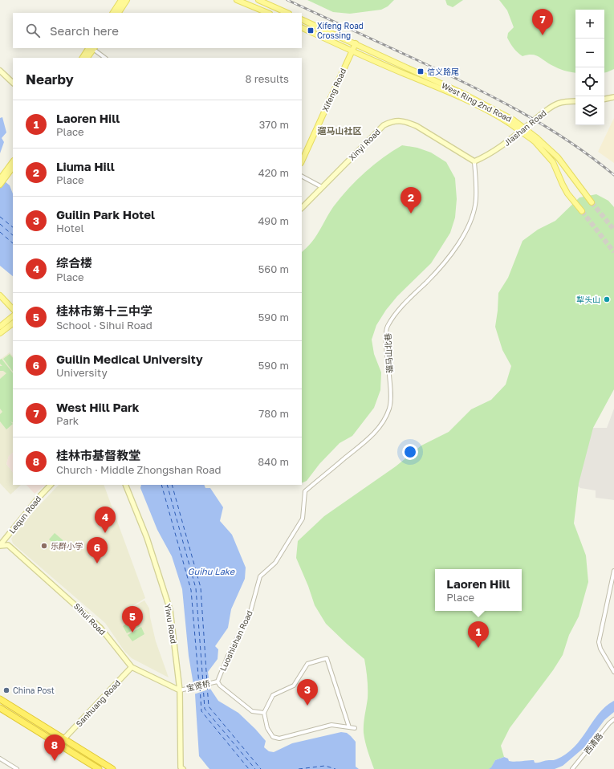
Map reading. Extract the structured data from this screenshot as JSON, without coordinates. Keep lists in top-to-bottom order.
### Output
{
  "streets": {
    "main road": ["Xifeng Road", "West Ring 2nd Road"],
    "street": [
      "JIashan Road",
      "Xinyi Road",
      "骝马山北巷",
      "Lequn Road",
      "Sihui Road",
      "Yiwu Road",
      "Luoshishan Road",
      "宝贤桥",
      "Sanhuang Road",
      "西清路"
    ]
  },
  "crossings": [
    ["Xifeng Road", "West Ring 2nd Road"],
    ["JIashan Road", "Xinyi Road"],
    ["JIashan Road", "骝马山北巷"],
    ["Xinyi Road", "骝马山北巷"],
    ["骝马山北巷", "Luoshishan Road"],
    ["Lequn Road", "Sihui Road"],
    ["Sihui Road", "Yiwu Road"],
    ["Sihui Road", "宝贤桥"],
    ["Sihui Road", "Sanhuang Road"],
    ["Yiwu Road", "宝贤桥"],
    ["Luoshishan Road", "宝贤桥"]
  ],
  "districts": ["遛马山社区"],
  "water": ["Guihu Lake"],
  "places": {
    "transit": ["Xifeng Road Crossing", "信义路尾"],
    "other": ["犁头山", "乐群小学", "China Post"]
  },
  "page": {
    "pins": [
      "7",
      "2",
      "4",
      "6",
      "5",
      "1",
      "3",
      "8"
    ],
    "map_buttons": ["+", "−"],
    "search": "Search here",
    "heading": ["Nearby", "8 results"],
    "list": [
      {
        "mark": "1",
        "name": "Laoren Hill",
        "note": "Place",
        "value": "370 m"
      },
      {
        "mark": "2",
        "name": "Liuma Hill",
        "note": "Place",
        "value": "420 m"
      },
      {
        "mark": "3",
        "name": "Guilin Park Hotel",
        "note": "Hotel",
        "value": "490 m"
      },
      {
        "mark": "4",
        "name": "综合楼",
        "note": "Place",
        "value": "560 m"
      },
      {
        "mark": "5",
        "name": "桂林市第十三中学",
        "note": "School · Sihui Road",
        "value": "590 m"
      },
      {
        "mark": "6",
        "name": "Guilin Medical University",
        "note": "University",
        "value": "590 m"
      },
      {
        "mark": "7",
        "name": "West Hill Park",
        "note": "Park",
        "value": "780 m"
      },
      {
        "mark": "8",
        "name": "桂林市基督教堂",
        "note": "Church · Middle Zhongshan Road",
        "value": "840 m"
      }
    ],
    "popup": ["Laoren Hill", "Place"]
  }
}
